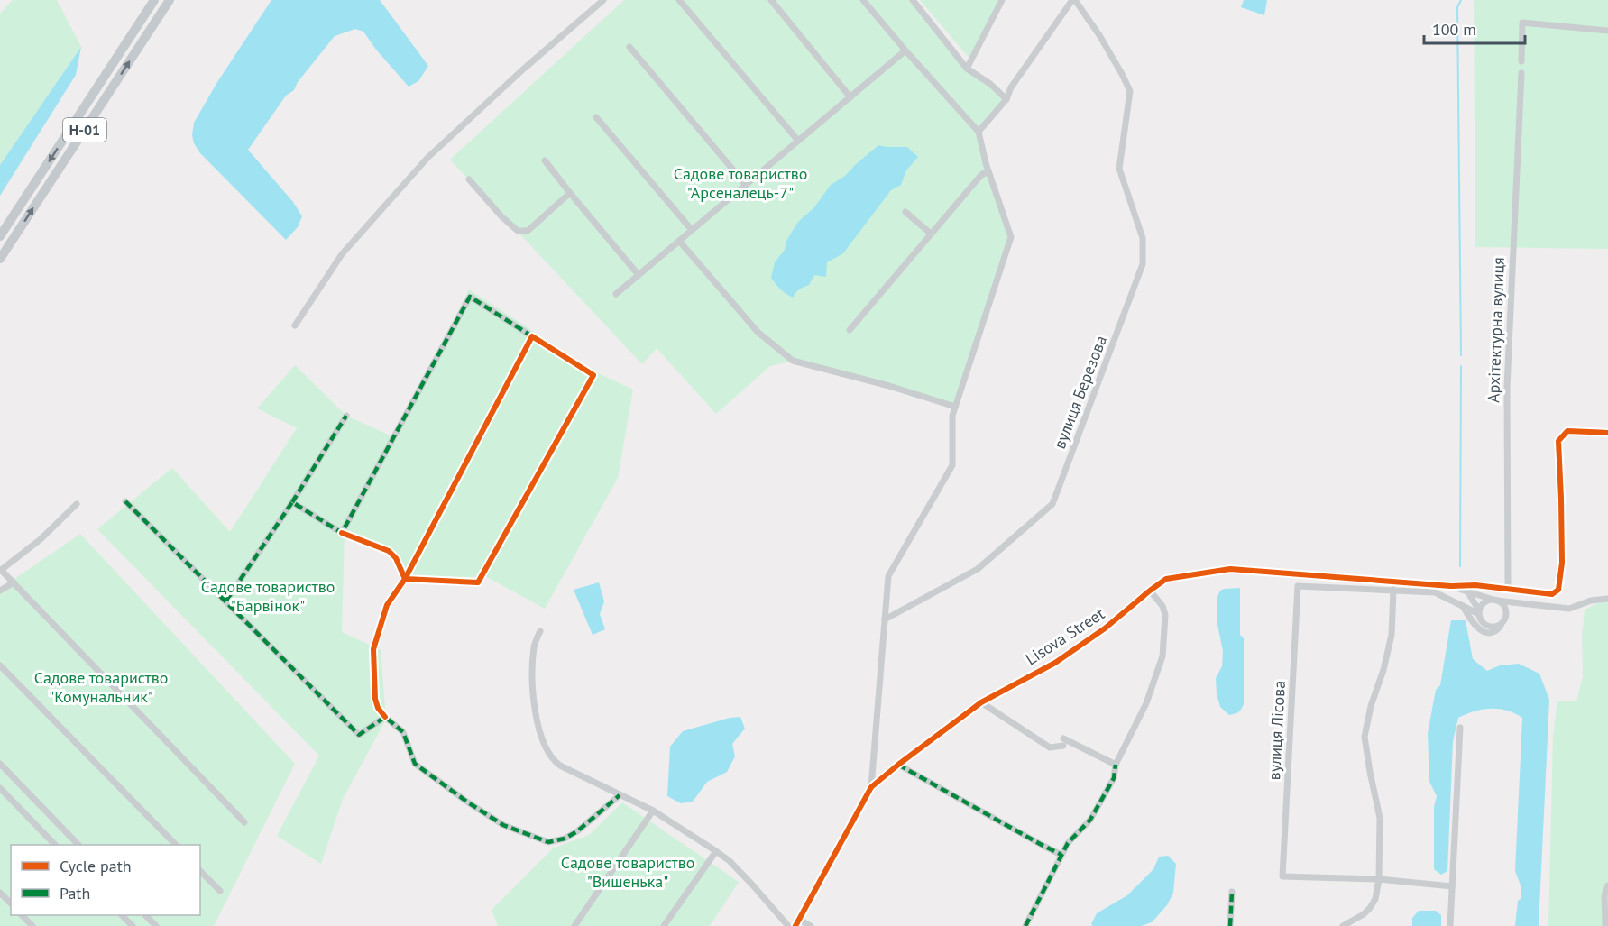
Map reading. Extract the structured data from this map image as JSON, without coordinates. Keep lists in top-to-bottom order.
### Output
{
  "streets": {
    "main road": ["Н-01"],
    "street": [
      "Архітектурна вулиця",
      "вулиця Березова",
      "Lisova Street",
      "вулиця Лісова"
    ]
  },
  "parks": [
    "Садове товариство \"Арсеналець-7\"",
    "Садове товариство \"Барвінок\"",
    "Садове товариство \"Комунальник\"",
    "Садове товариство \"Вишенька\""
  ],
  "legend": ["Cycle path", "Path"],
  "scale_bar": "100 m"
}
